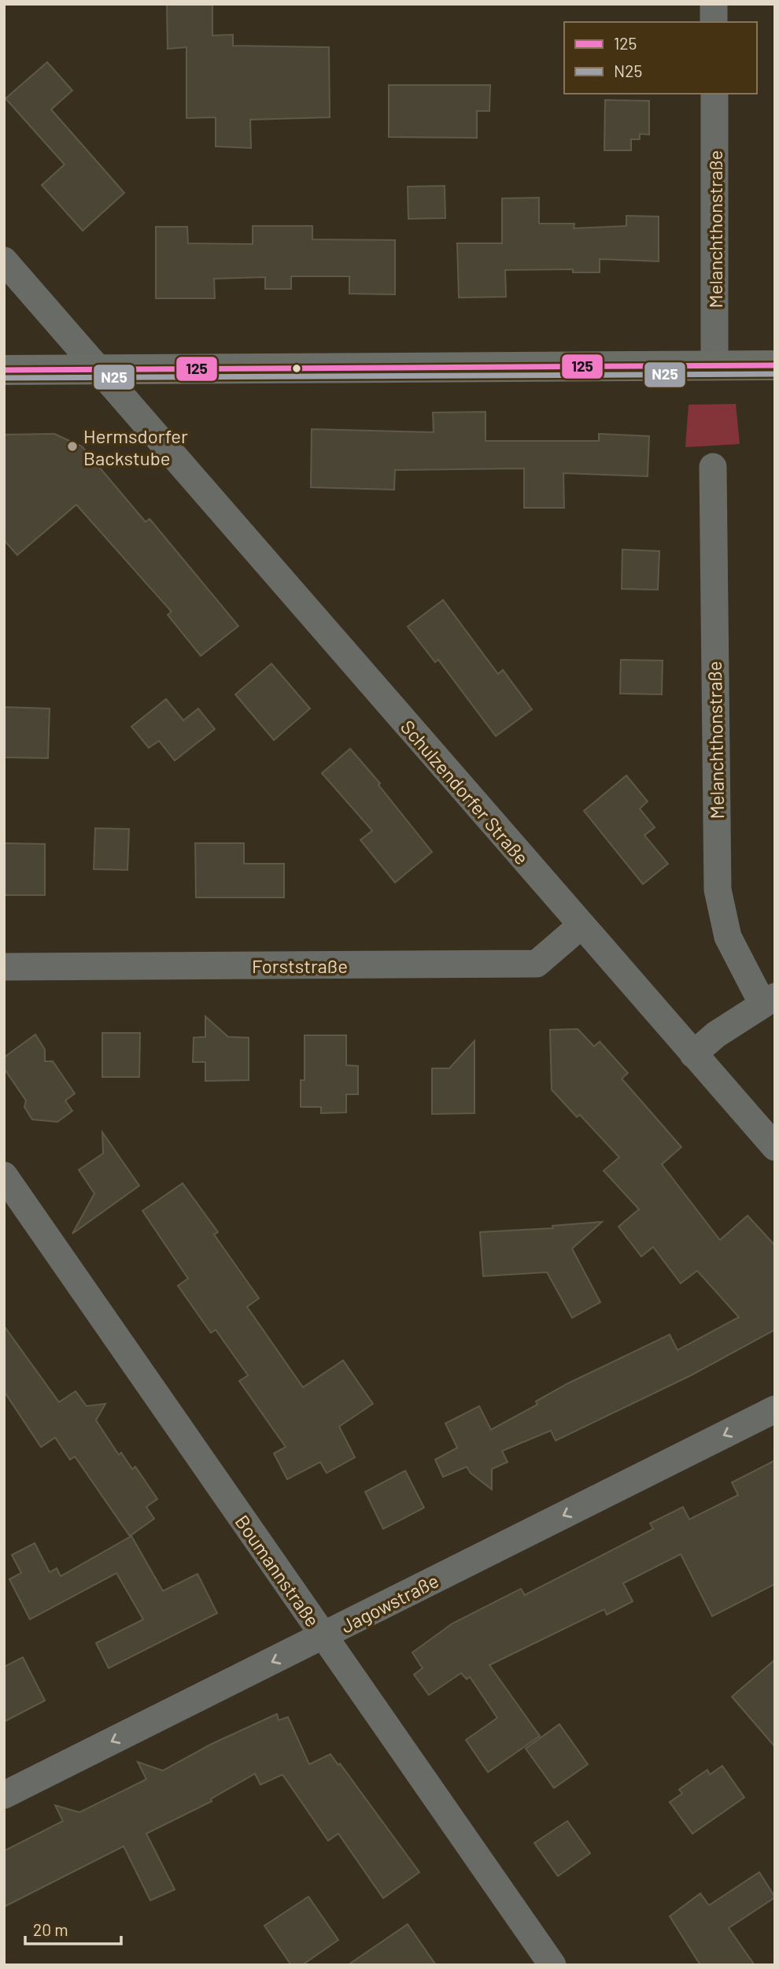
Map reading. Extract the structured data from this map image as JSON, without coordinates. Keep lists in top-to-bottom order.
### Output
{
  "streets": {
    "street": [
      "Melanchthonstraße",
      "Schulzendorfer Straße",
      "Forststraße",
      "Boumannstraße",
      "Jagowstraße"
    ]
  },
  "crossings": [
    ["Schulzendorfer Straße", "Forststraße"],
    ["Boumannstraße", "Jagowstraße"]
  ],
  "one_way": ["Jagowstraße"],
  "places": ["Hermsdorfer Backstube"],
  "lines": ["transit line 125", "transit line N25"],
  "legend": ["125", "N25"],
  "scale_bar": "20 m"
}
